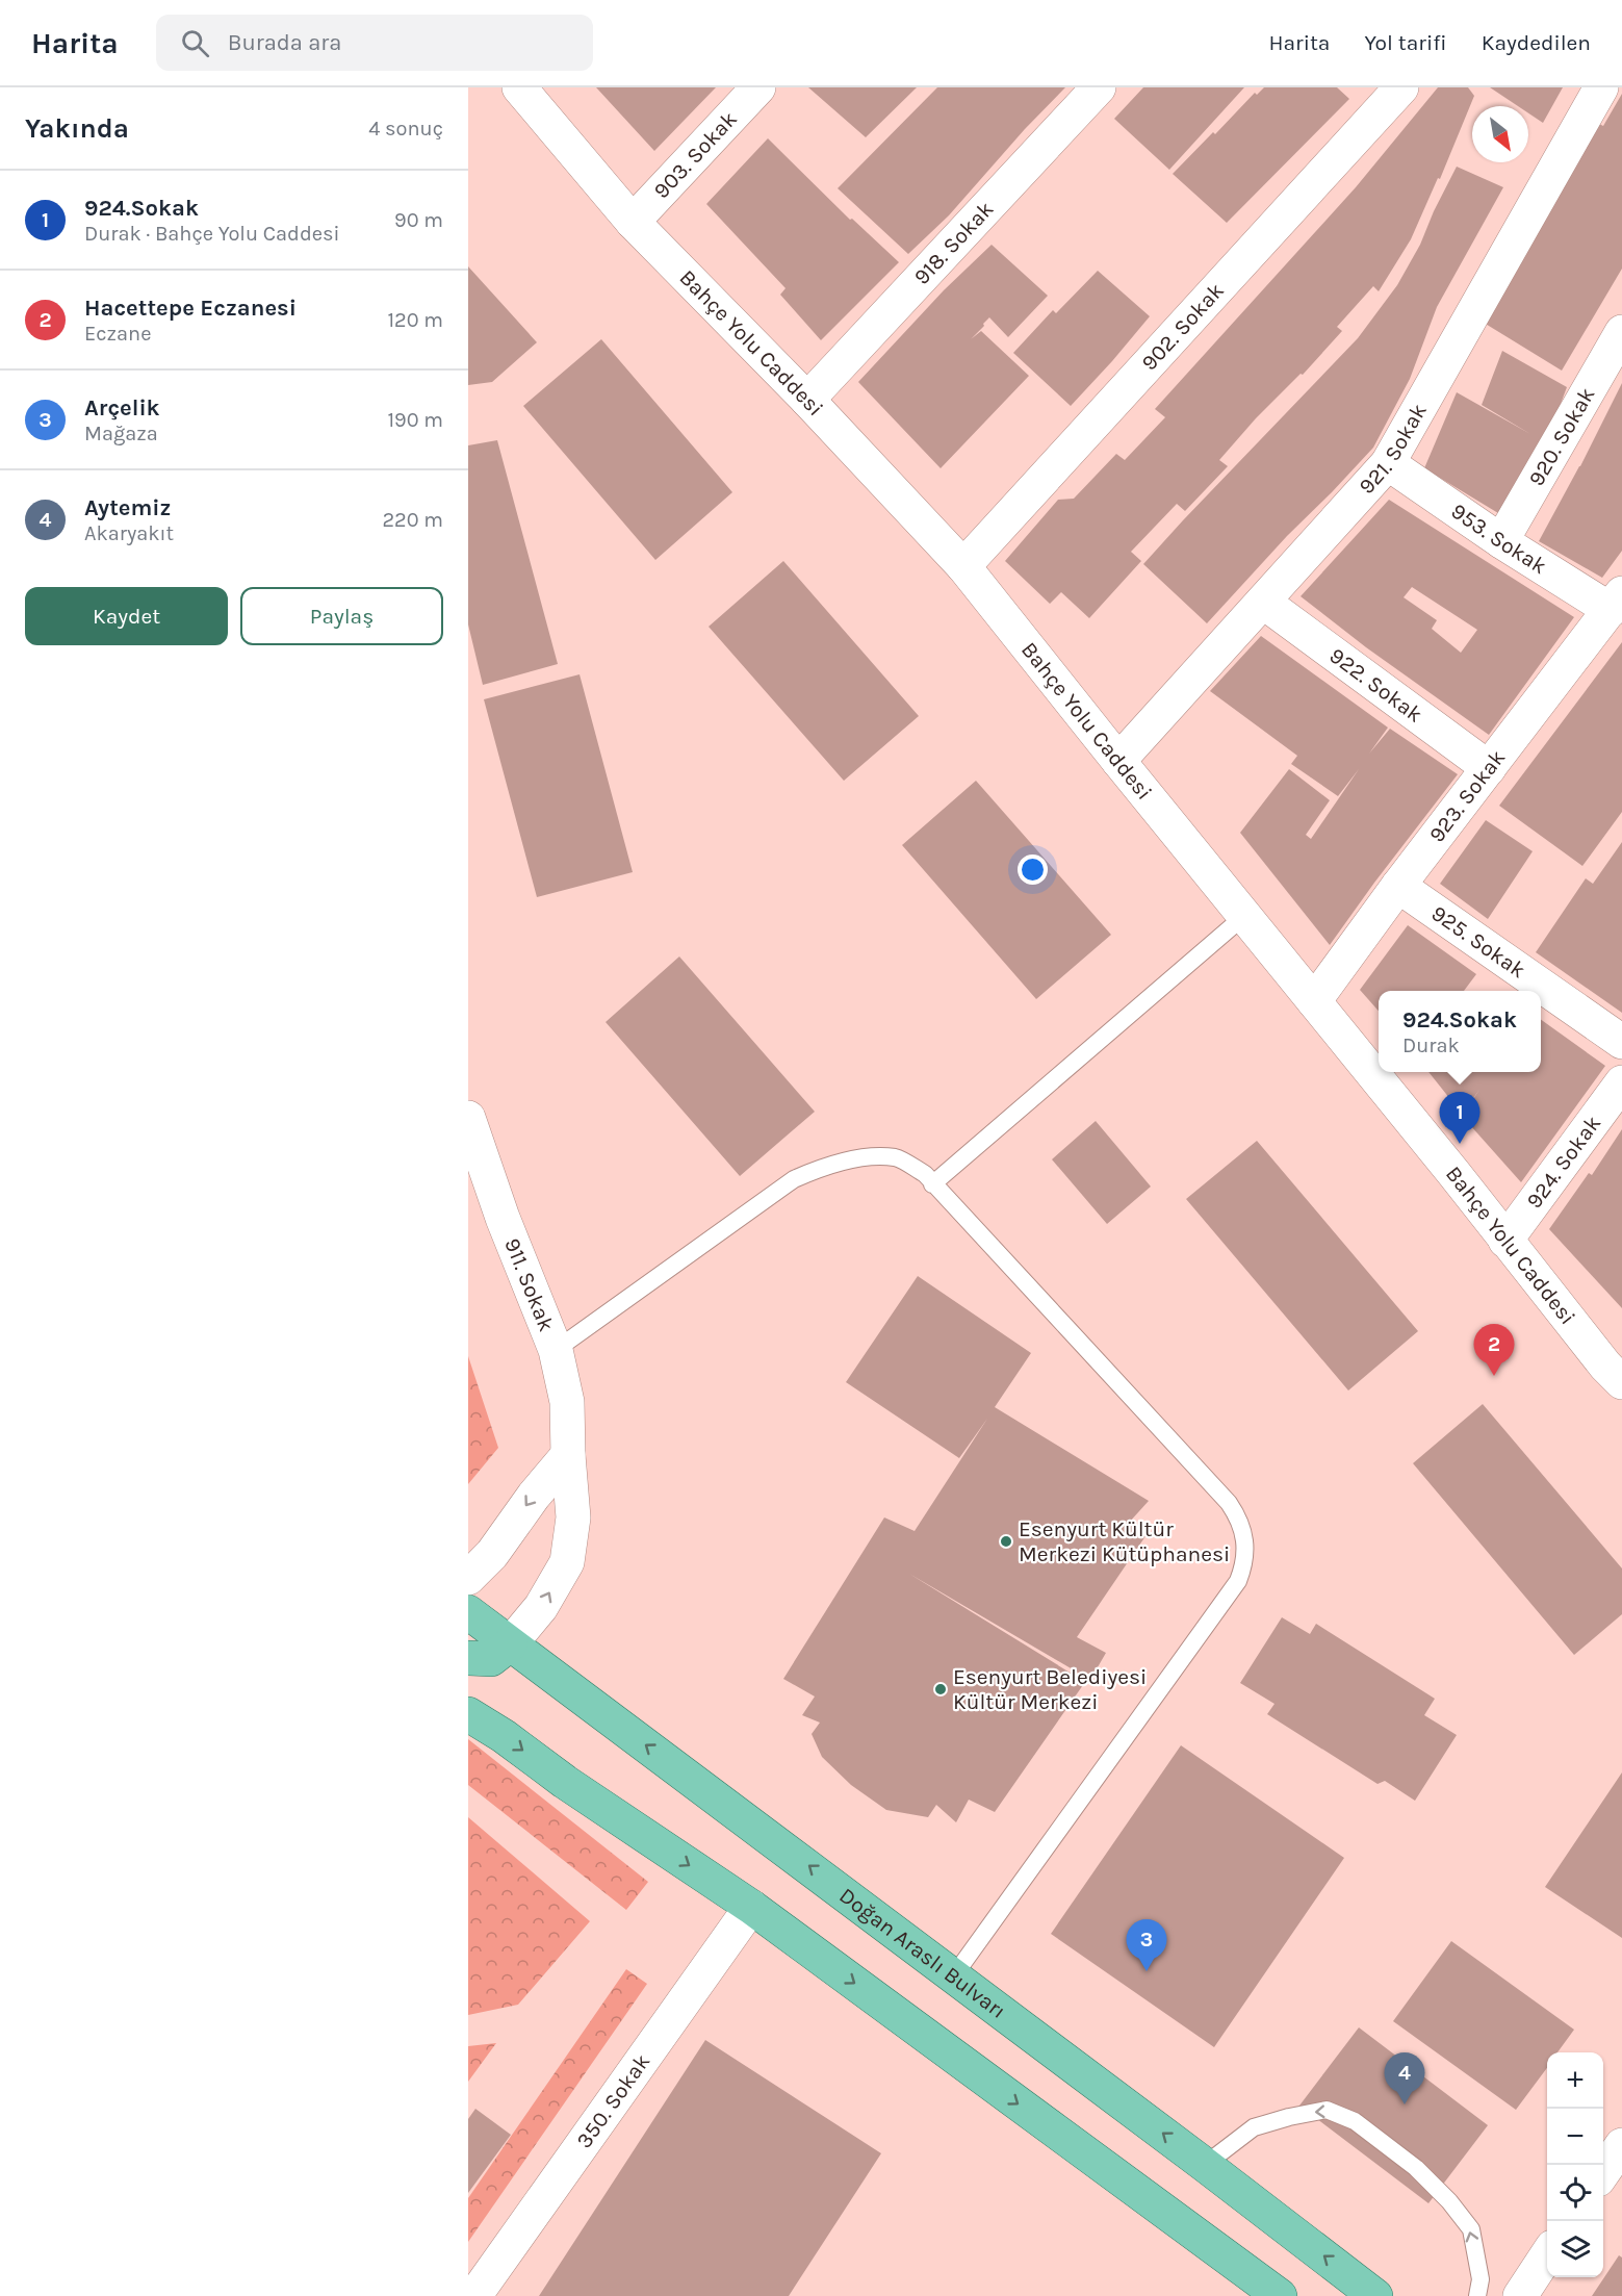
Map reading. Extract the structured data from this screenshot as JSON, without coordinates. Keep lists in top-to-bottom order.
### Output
{
  "streets": {
    "main road": ["Doğan Araslı Bulvarı"],
    "street": [
      "903. Sokak",
      "918. Sokak",
      "902. Sokak",
      "Bahçe Yolu Caddesi",
      "920. Sokak",
      "921. Sokak",
      "953. Sokak",
      "922. Sokak",
      "923. Sokak",
      "925. Sokak",
      "924. Sokak",
      "911. Sokak",
      "350. Sokak"
    ]
  },
  "crossings": [
    ["903. Sokak", "Bahçe Yolu Caddesi"],
    ["918. Sokak", "Bahçe Yolu Caddesi"],
    ["902. Sokak", "Bahçe Yolu Caddesi"],
    ["Bahçe Yolu Caddesi", "921. Sokak"],
    ["Bahçe Yolu Caddesi", "923. Sokak"],
    ["Bahçe Yolu Caddesi", "924. Sokak"],
    ["920. Sokak", "953. Sokak"],
    ["921. Sokak", "953. Sokak"],
    ["921. Sokak", "922. Sokak"],
    ["953. Sokak", "923. Sokak"],
    ["922. Sokak", "923. Sokak"],
    ["923. Sokak", "925. Sokak"],
    ["911. Sokak", "Doğan Araslı Bulvarı"]
  ],
  "places": ["Esenyurt Kültür Merkezi Kütüphanesi", "Esenyurt Belediyesi Kültür Merkezi"],
  "north": "bottom right",
  "page": {
    "header": "Harita",
    "search": "Burada ara",
    "nav": ["Harita", "Yol tarifi", "Kaydedilen"],
    "heading": ["Yakında", "4 sonuç"],
    "list": [
      {
        "mark": "1",
        "name": "924.Sokak",
        "note": "Durak · Bahçe Yolu Caddesi",
        "value": "90 m"
      },
      {
        "mark": "2",
        "name": "Hacettepe Eczanesi",
        "note": "Eczane",
        "value": "120 m"
      },
      {
        "mark": "3",
        "name": "Arçelik",
        "note": "Mağaza",
        "value": "190 m"
      },
      {
        "mark": "4",
        "name": "Aytemiz",
        "note": "Akaryakıt",
        "value": "220 m"
      }
    ],
    "buttons": ["Kaydet", "Paylaş"],
    "popup": ["924.Sokak", "Durak"],
    "pins": [
      "1",
      "2",
      "3",
      "4"
    ],
    "map_buttons": ["+", "−"]
  }
}
